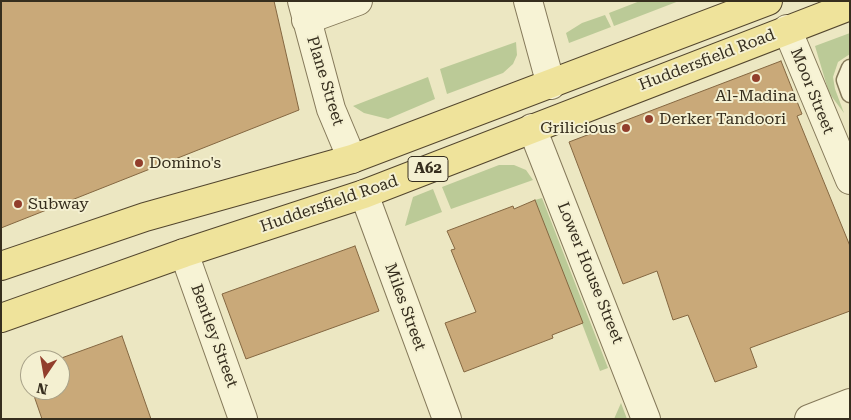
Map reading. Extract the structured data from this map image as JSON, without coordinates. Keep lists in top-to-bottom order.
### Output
{
  "streets": {
    "main road": ["Huddersfield Road", "A62"],
    "street": [
      "Plane Street",
      "Moor Street",
      "Lower House Street",
      "Miles Street",
      "Bentley Street"
    ]
  },
  "crossings": [
    ["Huddersfield Road", "Plane Street"],
    ["Huddersfield Road", "Moor Street"],
    ["Huddersfield Road", "Lower House Street"],
    ["Huddersfield Road", "Miles Street"],
    ["Huddersfield Road", "Bentley Street"]
  ],
  "places": [
    "Al-Madina",
    "Derker Tandoori",
    "Grilicious",
    "Domino's",
    "Subway"
  ],
  "north": "bottom"
}
